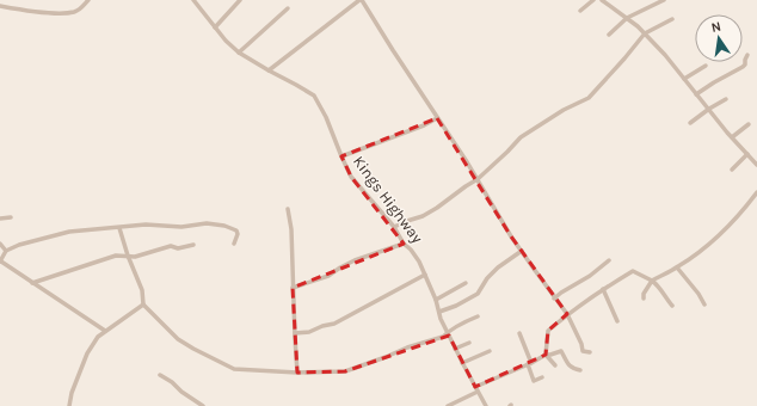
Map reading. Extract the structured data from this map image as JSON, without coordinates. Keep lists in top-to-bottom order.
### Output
{
  "streets": {
    "street": ["Kings Highway"]
  },
  "north": "top"
}
